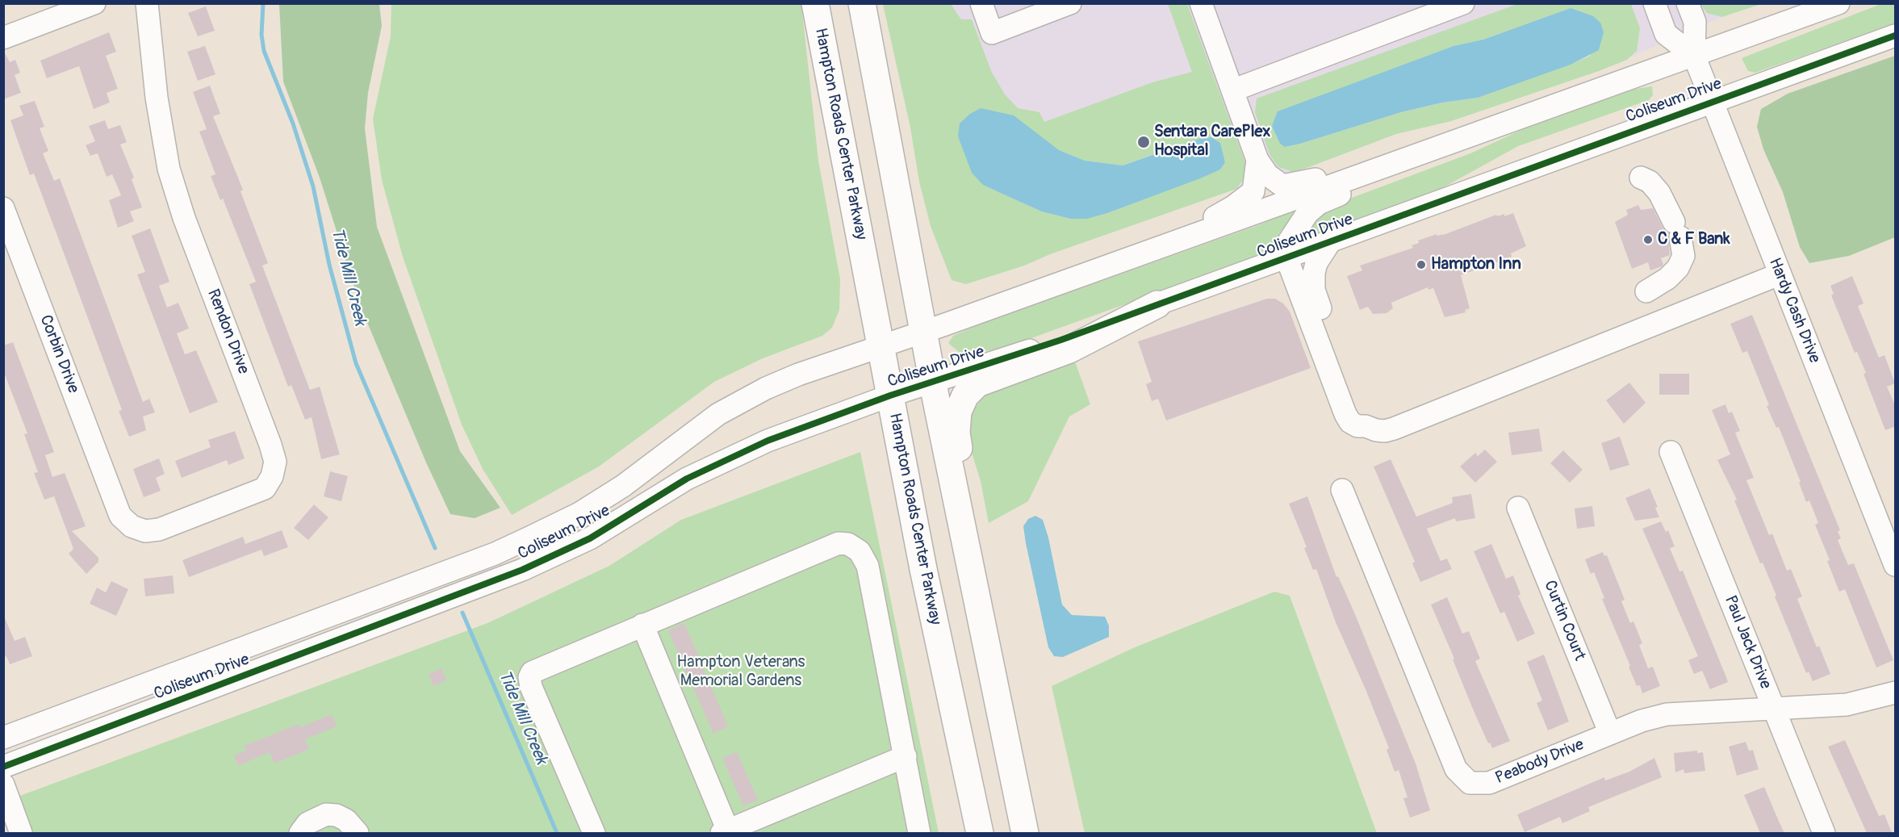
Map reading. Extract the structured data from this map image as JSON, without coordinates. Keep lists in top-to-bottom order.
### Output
{
  "streets": {
    "main road": ["Hampton Roads Center Parkway"],
    "street": [
      "Coliseum Drive",
      "Hardy Cash Drive",
      "Rendon Drive",
      "Corbin Drive",
      "Curtin Court",
      "Paul Jack Drive",
      "Peabody Drive"
    ]
  },
  "crossings": [
    ["Coliseum Drive", "Hampton Roads Center Parkway"],
    ["Coliseum Drive", "Hardy Cash Drive"],
    ["Rendon Drive", "Corbin Drive"],
    ["Curtin Court", "Peabody Drive"],
    ["Paul Jack Drive", "Peabody Drive"]
  ],
  "water": ["Tide Mill Creek"],
  "parks": ["Hampton Veterans Memorial Gardens"],
  "places": ["Sentara CarePlex Hospital", "C & F Bank", "Hampton Inn"]
}
